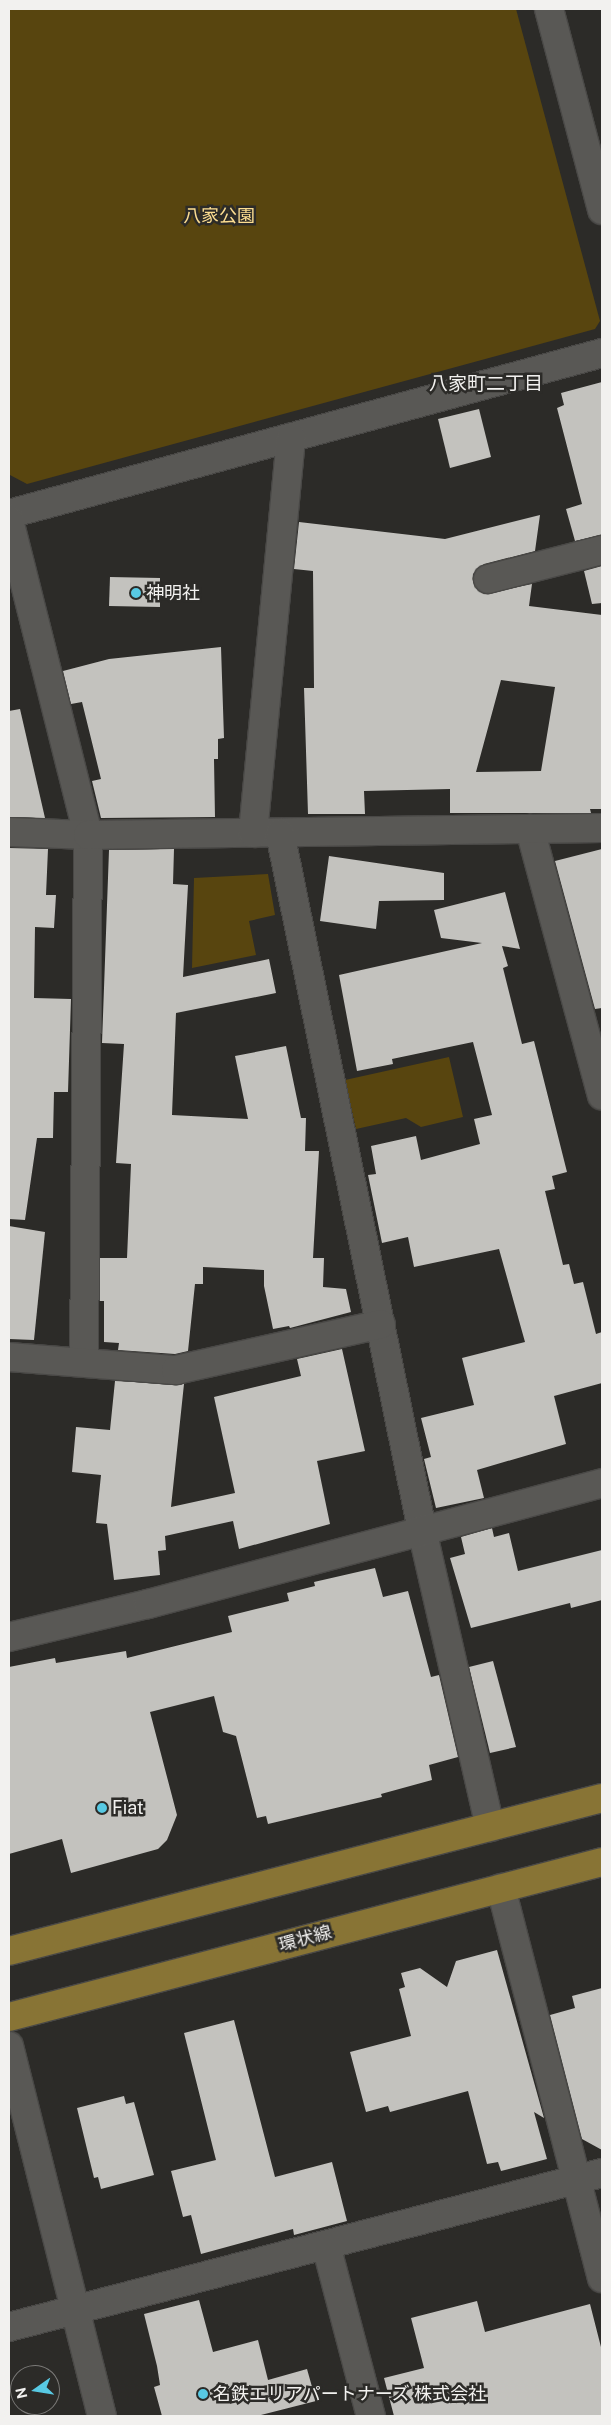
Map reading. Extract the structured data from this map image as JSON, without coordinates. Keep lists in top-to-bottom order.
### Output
{
  "streets": {
    "main road": ["環状線"]
  },
  "districts": ["八家町二丁目"],
  "parks": ["八家公園"],
  "places": ["神明社", "Fiat", "名鉄エリアパートナーズ 株式会社"],
  "north": "left"
}
